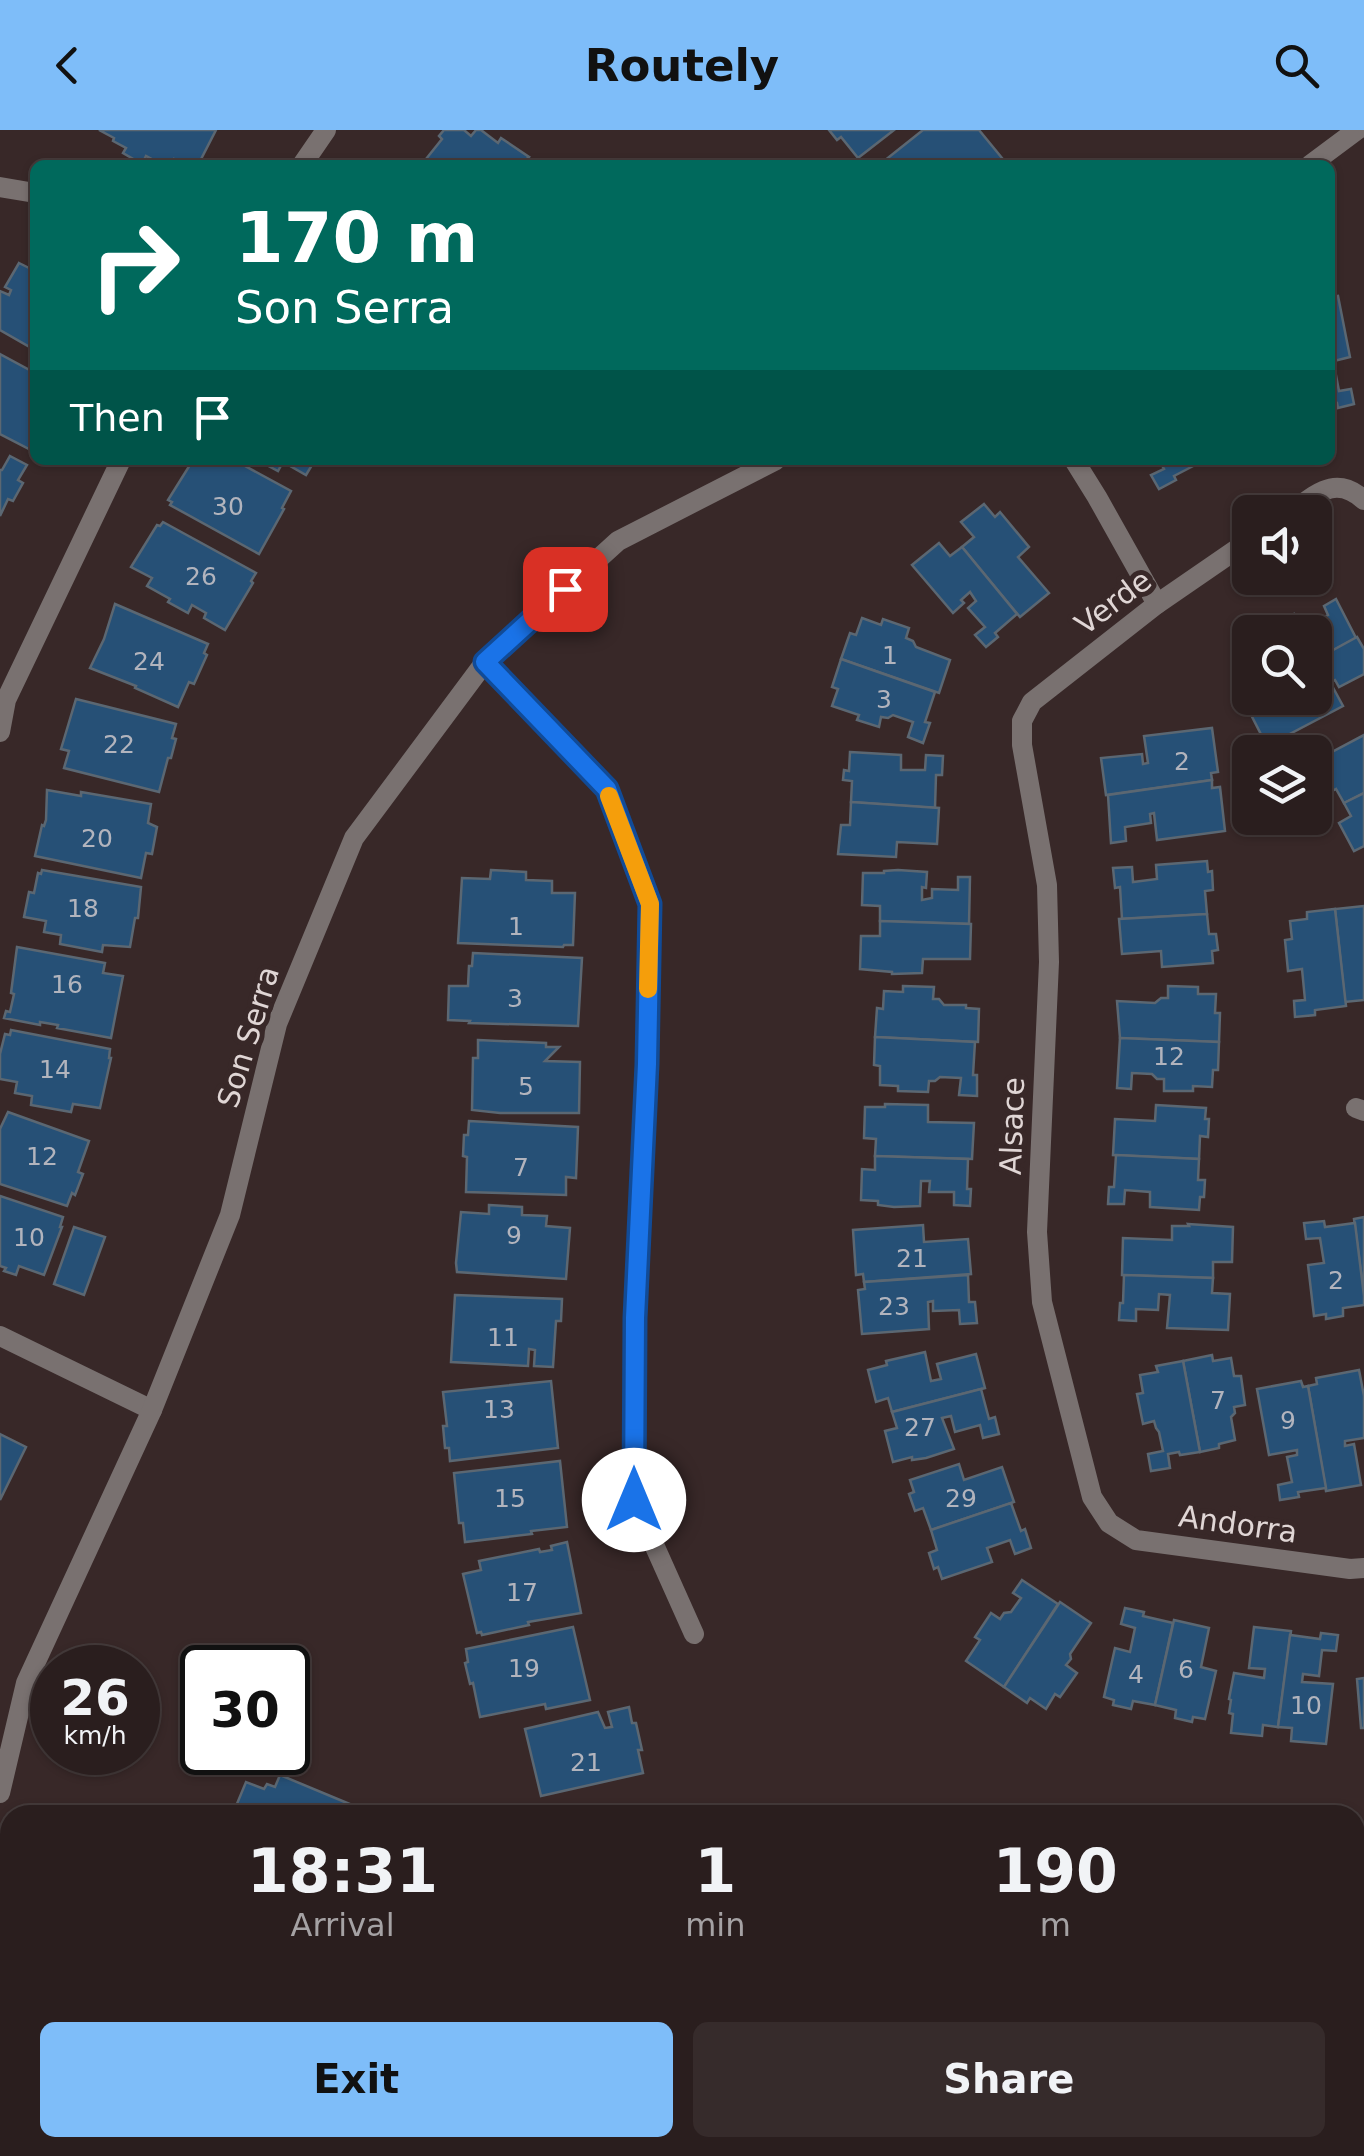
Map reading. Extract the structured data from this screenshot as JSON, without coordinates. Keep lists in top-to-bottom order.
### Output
{
  "streets": {
    "street": [
      "Verde",
      "Son Serra",
      "Alsace",
      "Andorra"
    ]
  },
  "crossings": [
    ["Verde", "Alsace"],
    ["Alsace", "Andorra"]
  ],
  "house_numbers": [
    "30",
    "26",
    "1",
    "24",
    "3",
    "22",
    "2",
    "20",
    "18",
    "1",
    "16",
    "3",
    "12",
    "14",
    "5",
    "12",
    "7",
    "9",
    "10",
    "21",
    "2",
    "23",
    "11",
    "7",
    "13",
    "9",
    "27",
    "15",
    "29",
    "17",
    "19",
    "6",
    "4",
    "10",
    "21"
  ],
  "page": {
    "header": "Routely",
    "turn": ["170 m", "Son Serra"],
    "then": "Then",
    "speed": "26 km/h",
    "limit": "30",
    "eta": [
      "18:31",
      "Arrival",
      "1",
      "min",
      "190",
      "m"
    ],
    "buttons": ["Exit", "Share"]
  }
}
